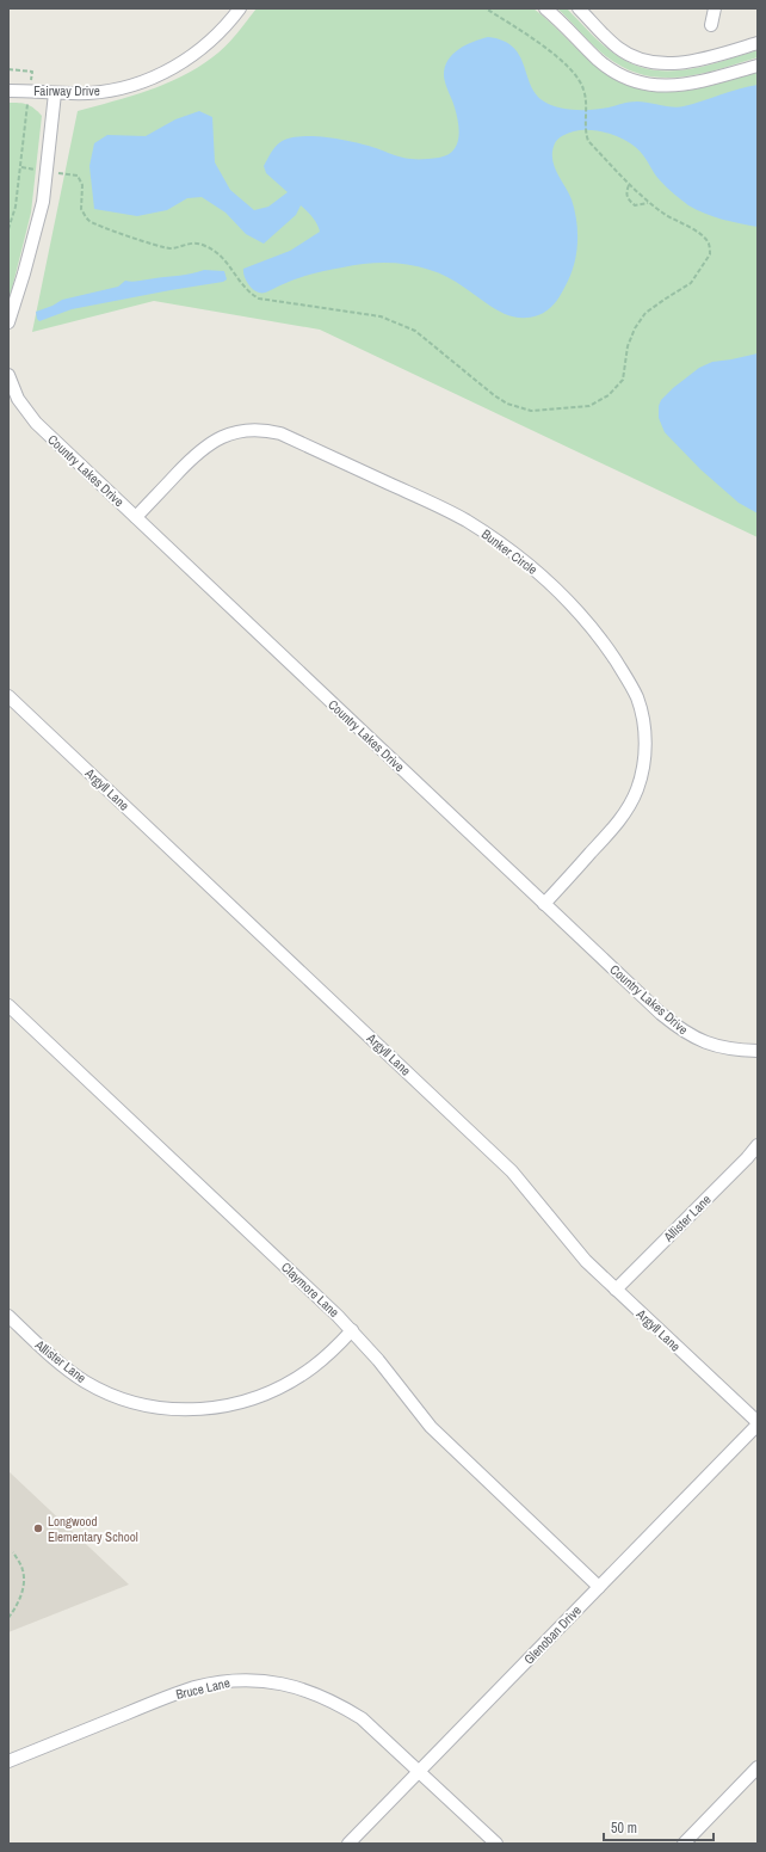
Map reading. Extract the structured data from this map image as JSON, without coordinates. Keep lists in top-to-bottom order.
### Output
{
  "streets": {
    "street": [
      "Fairway Drive",
      "Country Lakes Drive",
      "Bunker Circle",
      "Argyll Lane",
      "Allister Lane",
      "Claymore Lane",
      "Glenoban Drive",
      "Bruce Lane"
    ]
  },
  "crossings": [
    ["Country Lakes Drive", "Bunker Circle"],
    ["Argyll Lane", "Allister Lane"],
    ["Argyll Lane", "Glenoban Drive"],
    ["Allister Lane", "Claymore Lane"],
    ["Claymore Lane", "Glenoban Drive"],
    ["Glenoban Drive", "Bruce Lane"]
  ],
  "places": ["Longwood Elementary School"],
  "scale_bar": "50 m"
}
